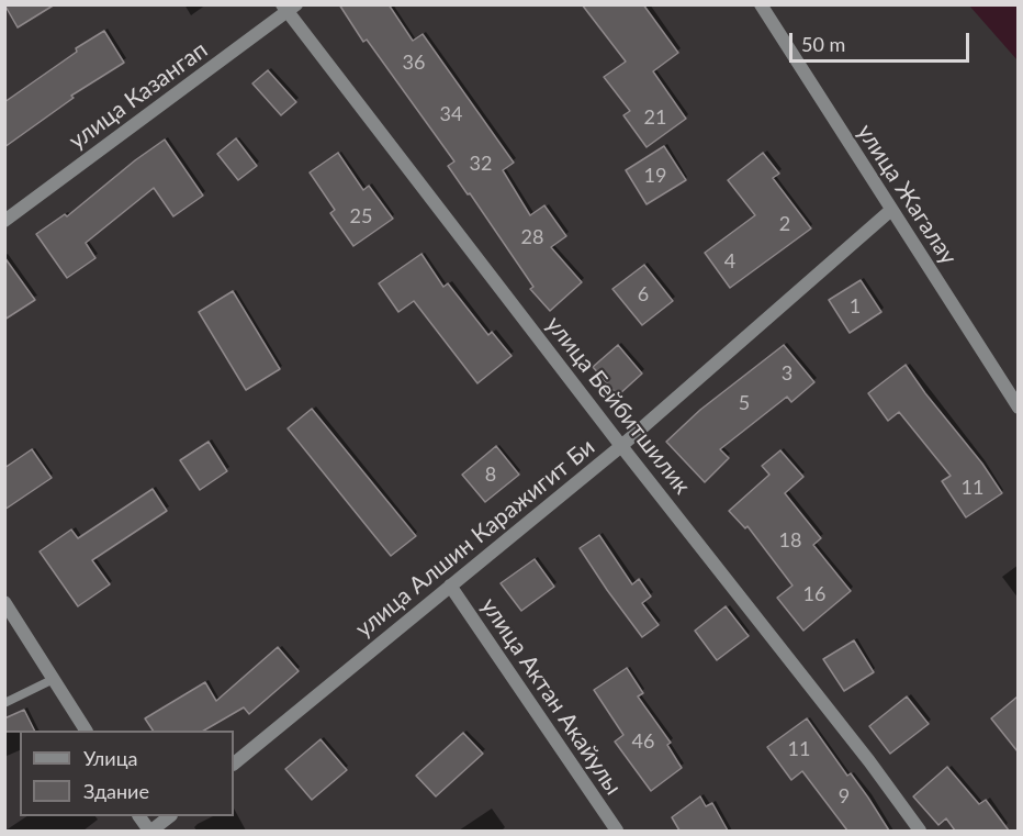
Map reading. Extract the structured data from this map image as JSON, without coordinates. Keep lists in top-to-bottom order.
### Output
{
  "streets": {
    "street": [
      "улица Казангап",
      "улица Жагалау",
      "улица Бейбитшилик",
      "улица Алшин Каражигит Би",
      "улица Актан Акайулы"
    ]
  },
  "crossings": [
    ["улица Казангап", "улица Бейбитшилик"],
    ["улица Жагалау", "улица Алшин Каражигит Би"],
    ["улица Бейбитшилик", "улица Алшин Каражигит Би"],
    ["улица Алшин Каражигит Би", "улица Актан Акайулы"]
  ],
  "house_numbers": [
    "36",
    "34",
    "21",
    "32",
    "19",
    "25",
    "2",
    "28",
    "4",
    "6",
    "1",
    "3",
    "5",
    "8",
    "11",
    "18",
    "16",
    "46",
    "11",
    "9"
  ],
  "legend": ["Улица", "Здание"],
  "scale_bar": "50 m"
}
